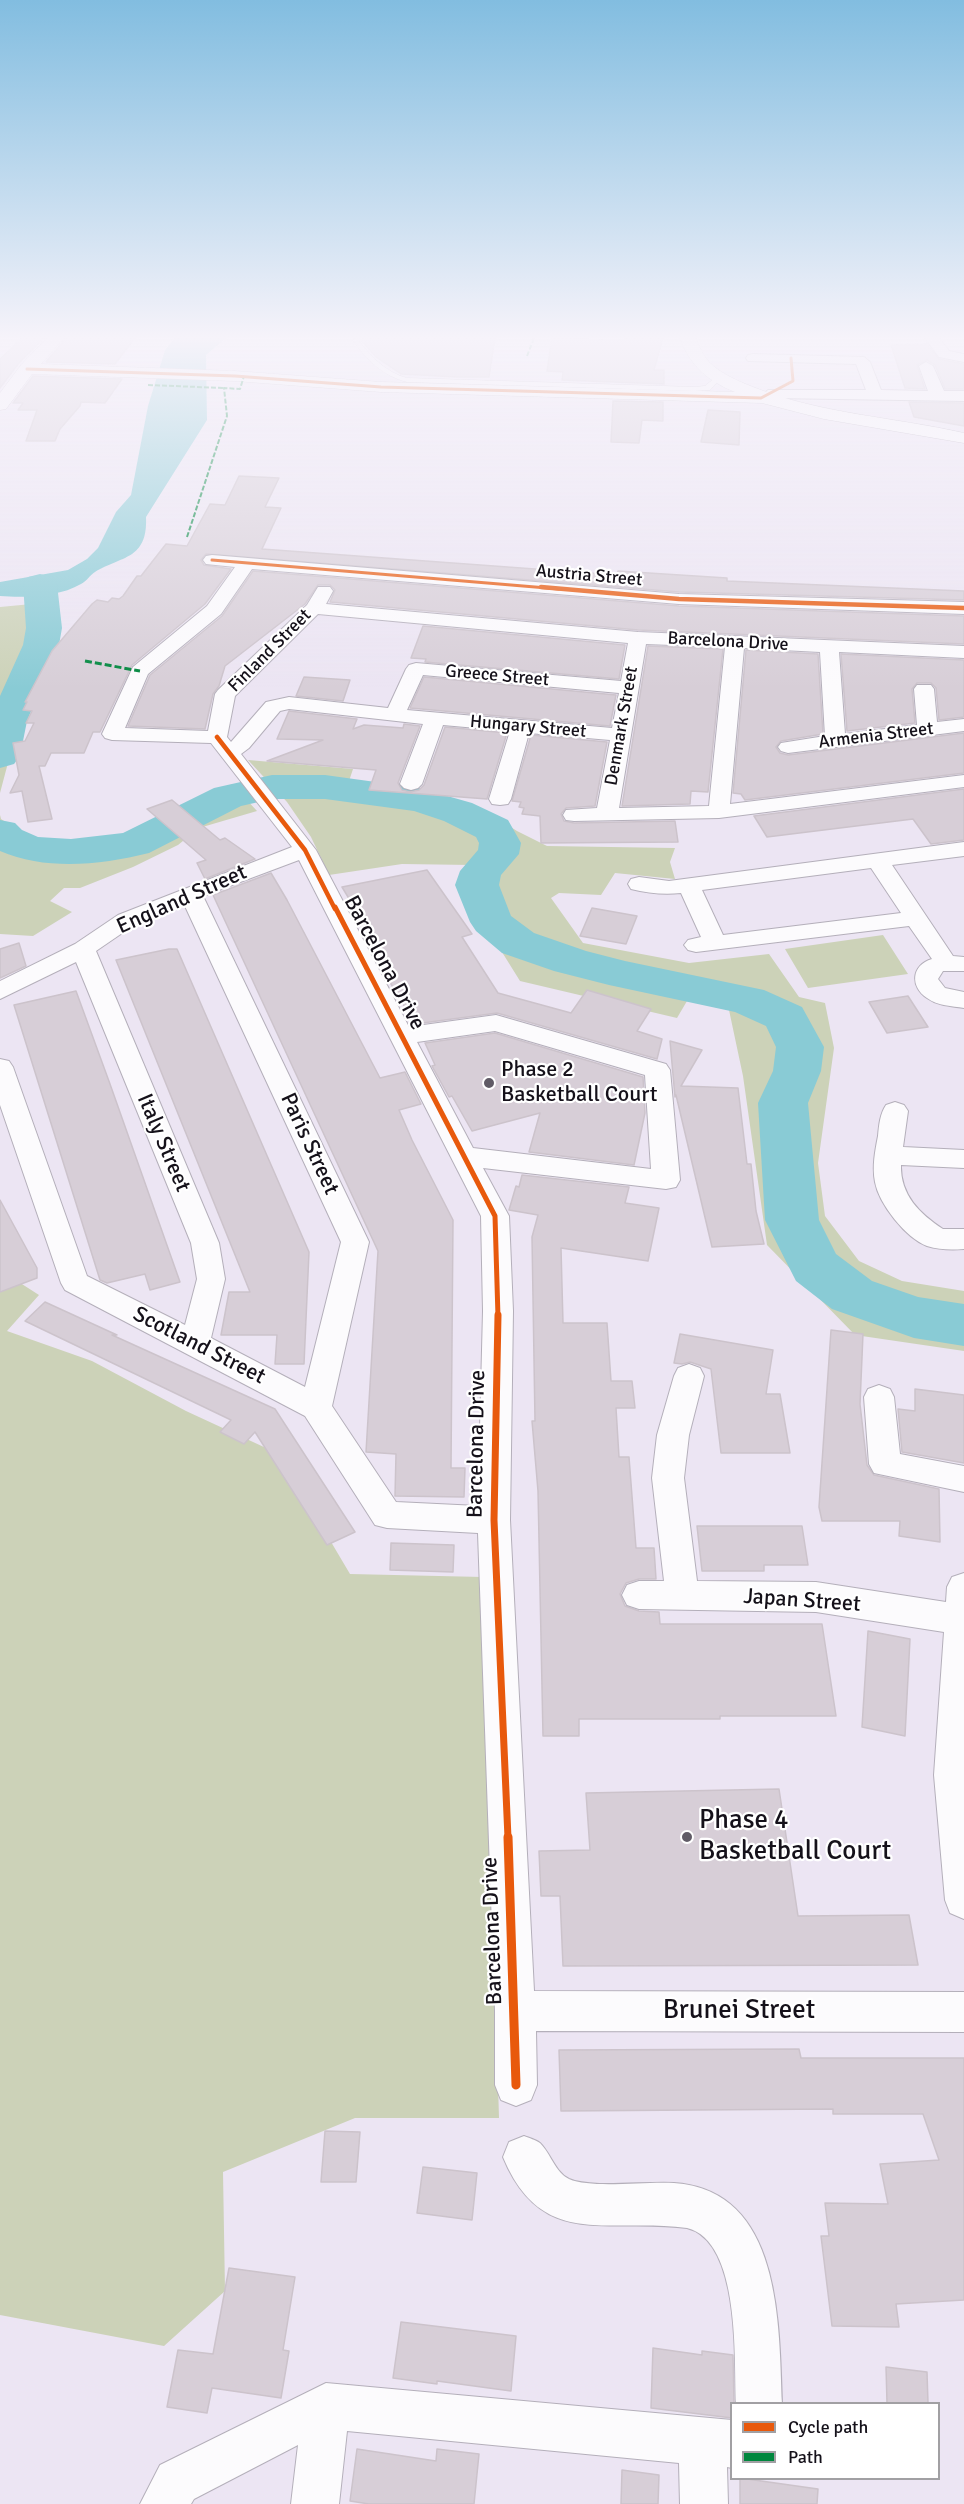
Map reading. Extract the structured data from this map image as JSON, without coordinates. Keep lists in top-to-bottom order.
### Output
{
  "streets": {
    "street": [
      "Austria Street",
      "Barcelona Drive",
      "Finland Street",
      "Greece Street",
      "Denmark Street",
      "Hungary Street",
      "Armenia Street",
      "England Street",
      "Italy Street",
      "Paris Street",
      "Scotland Street",
      "Japan Street",
      "Brunei Street"
    ]
  },
  "crossings": [
    ["Austria Street", "Finland Street"],
    ["Barcelona Drive", "Finland Street"],
    ["Barcelona Drive", "Denmark Street"],
    ["Barcelona Drive", "Hungary Street"],
    ["Barcelona Drive", "England Street"],
    ["Barcelona Drive", "Scotland Street"],
    ["Barcelona Drive", "Brunei Street"],
    ["Finland Street", "Hungary Street"],
    ["Greece Street", "Denmark Street"],
    ["Greece Street", "Hungary Street"],
    ["Denmark Street", "Hungary Street"],
    ["England Street", "Italy Street"],
    ["England Street", "Paris Street"],
    ["Italy Street", "Scotland Street"],
    ["Paris Street", "Scotland Street"]
  ],
  "places": ["Phase 2 Basketball Court", "Phase 4 Basketball Court"],
  "legend": ["Cycle path", "Path"]
}
